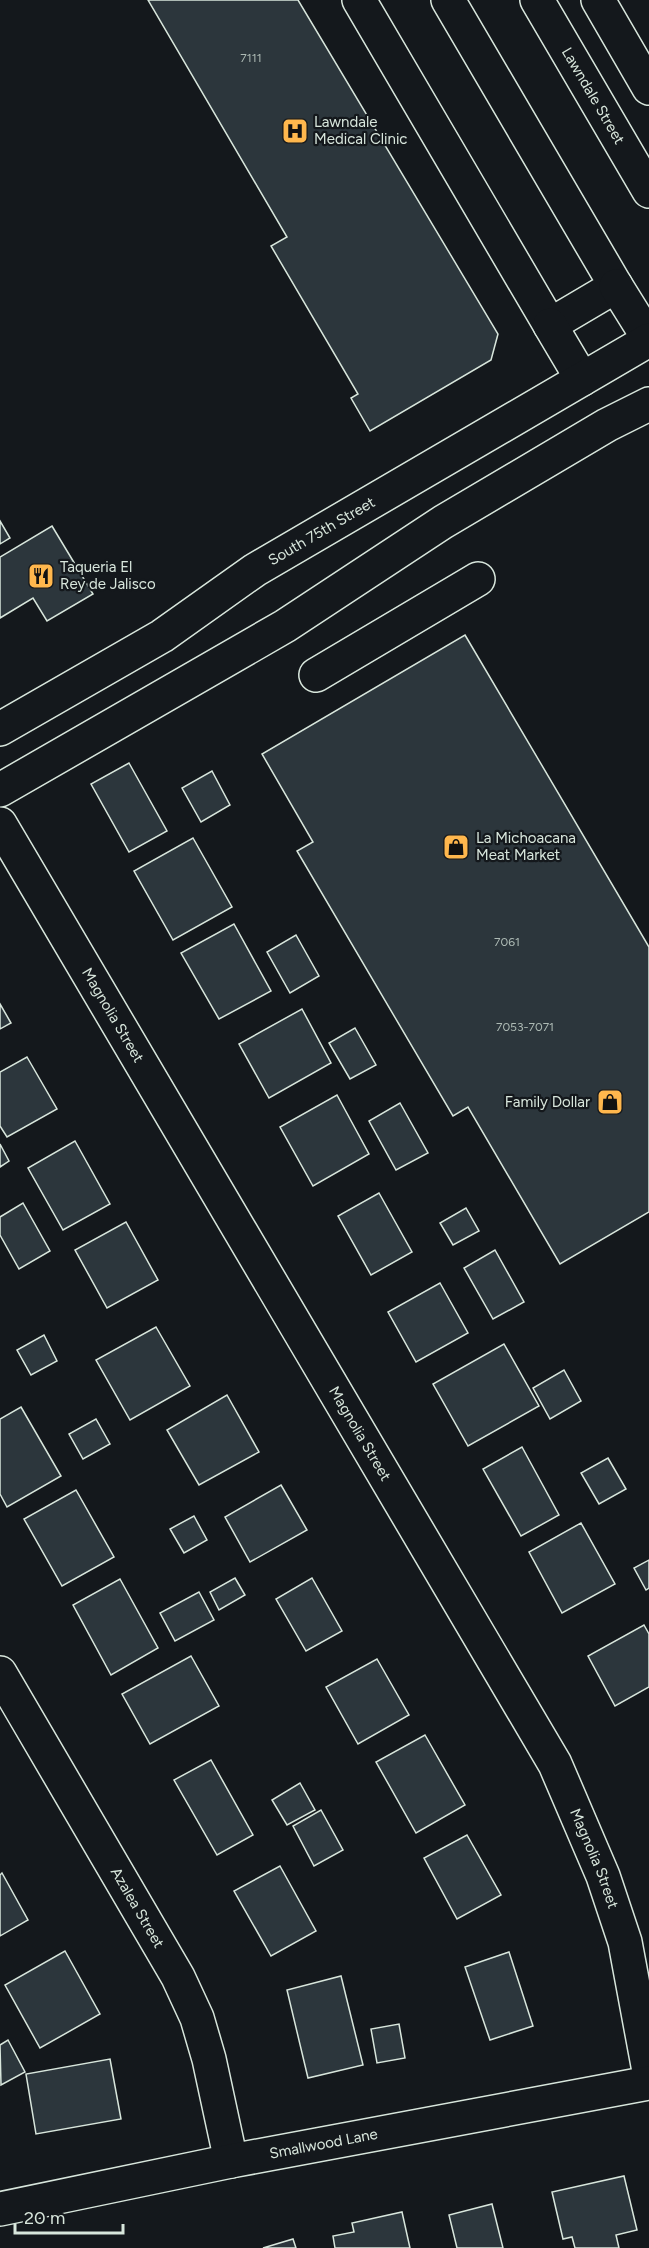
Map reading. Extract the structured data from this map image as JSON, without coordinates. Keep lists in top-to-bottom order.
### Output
{
  "streets": {
    "street": [
      "Lawndale Street",
      "South 75th Street",
      "Magnolia Street",
      "Azalea Street",
      "Smallwood Lane"
    ]
  },
  "crossings": [
    ["Azalea Street", "Smallwood Lane"]
  ],
  "places": {
    "hospital": ["Lawndale Medical Clinic"],
    "restaurant": ["Taqueria El Rey de Jalisco"],
    "shop": ["La Michoacana Meat Market", "Family Dollar"]
  },
  "house_numbers": ["7111", "7061", "7053-7071"],
  "scale_bar": "20 m"
}
